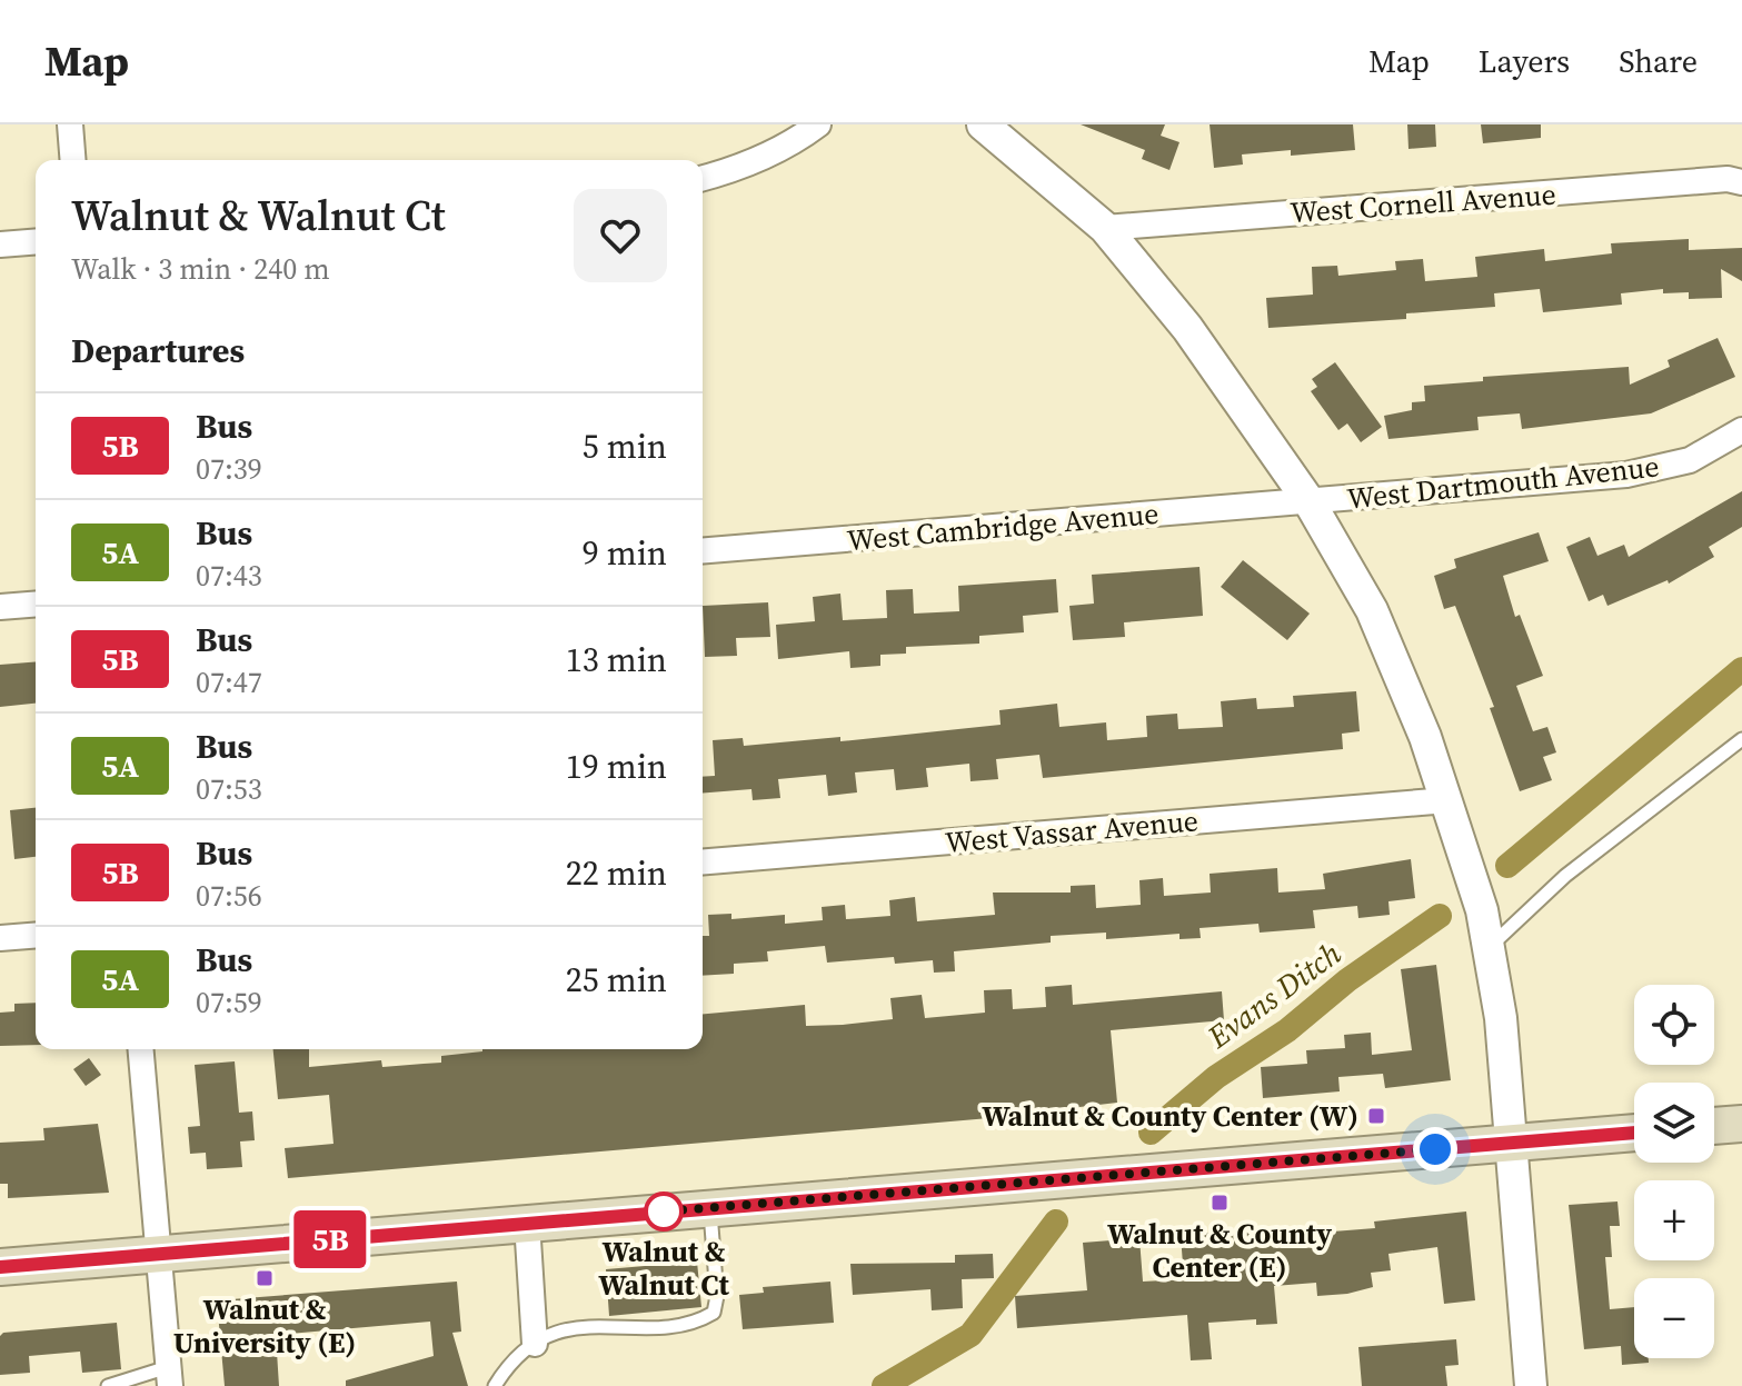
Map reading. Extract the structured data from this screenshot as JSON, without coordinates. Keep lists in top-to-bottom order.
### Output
{
  "streets": {
    "street": [
      "West Cornell Avenue",
      "West Dartmouth Avenue",
      "West Cambridge Avenue",
      "West Vassar Avenue"
    ]
  },
  "crossings": [
    ["West Dartmouth Avenue", "West Cambridge Avenue"]
  ],
  "water": ["Evans Ditch"],
  "places": {
    "transit": ["Walnut & County Center (W)", "Walnut & County Center (E)", "Walnut & University (E)"],
    "other": ["Walnut & Walnut Ct"]
  },
  "lines": ["bus line 5B"],
  "page": {
    "header": "Map",
    "nav": ["Map", "Layers", "Share"],
    "on_map": "5B",
    "heading": [
      ["Walnut & Walnut Ct", "Walk · 3 min · 240 m"],
      "Departures"
    ],
    "list": [
      {
        "mark": "5B",
        "name": "Bus",
        "note": "07:39",
        "value": "5 min"
      },
      {
        "mark": "5A",
        "name": "Bus",
        "note": "07:43",
        "value": "9 min"
      },
      {
        "mark": "5B",
        "name": "Bus",
        "note": "07:47",
        "value": "13 min"
      },
      {
        "mark": "5A",
        "name": "Bus",
        "note": "07:53",
        "value": "19 min"
      },
      {
        "mark": "5B",
        "name": "Bus",
        "note": "07:56",
        "value": "22 min"
      },
      {
        "mark": "5A",
        "name": "Bus",
        "note": "07:59",
        "value": "25 min"
      }
    ],
    "map_buttons": ["+", "−"]
  }
}
